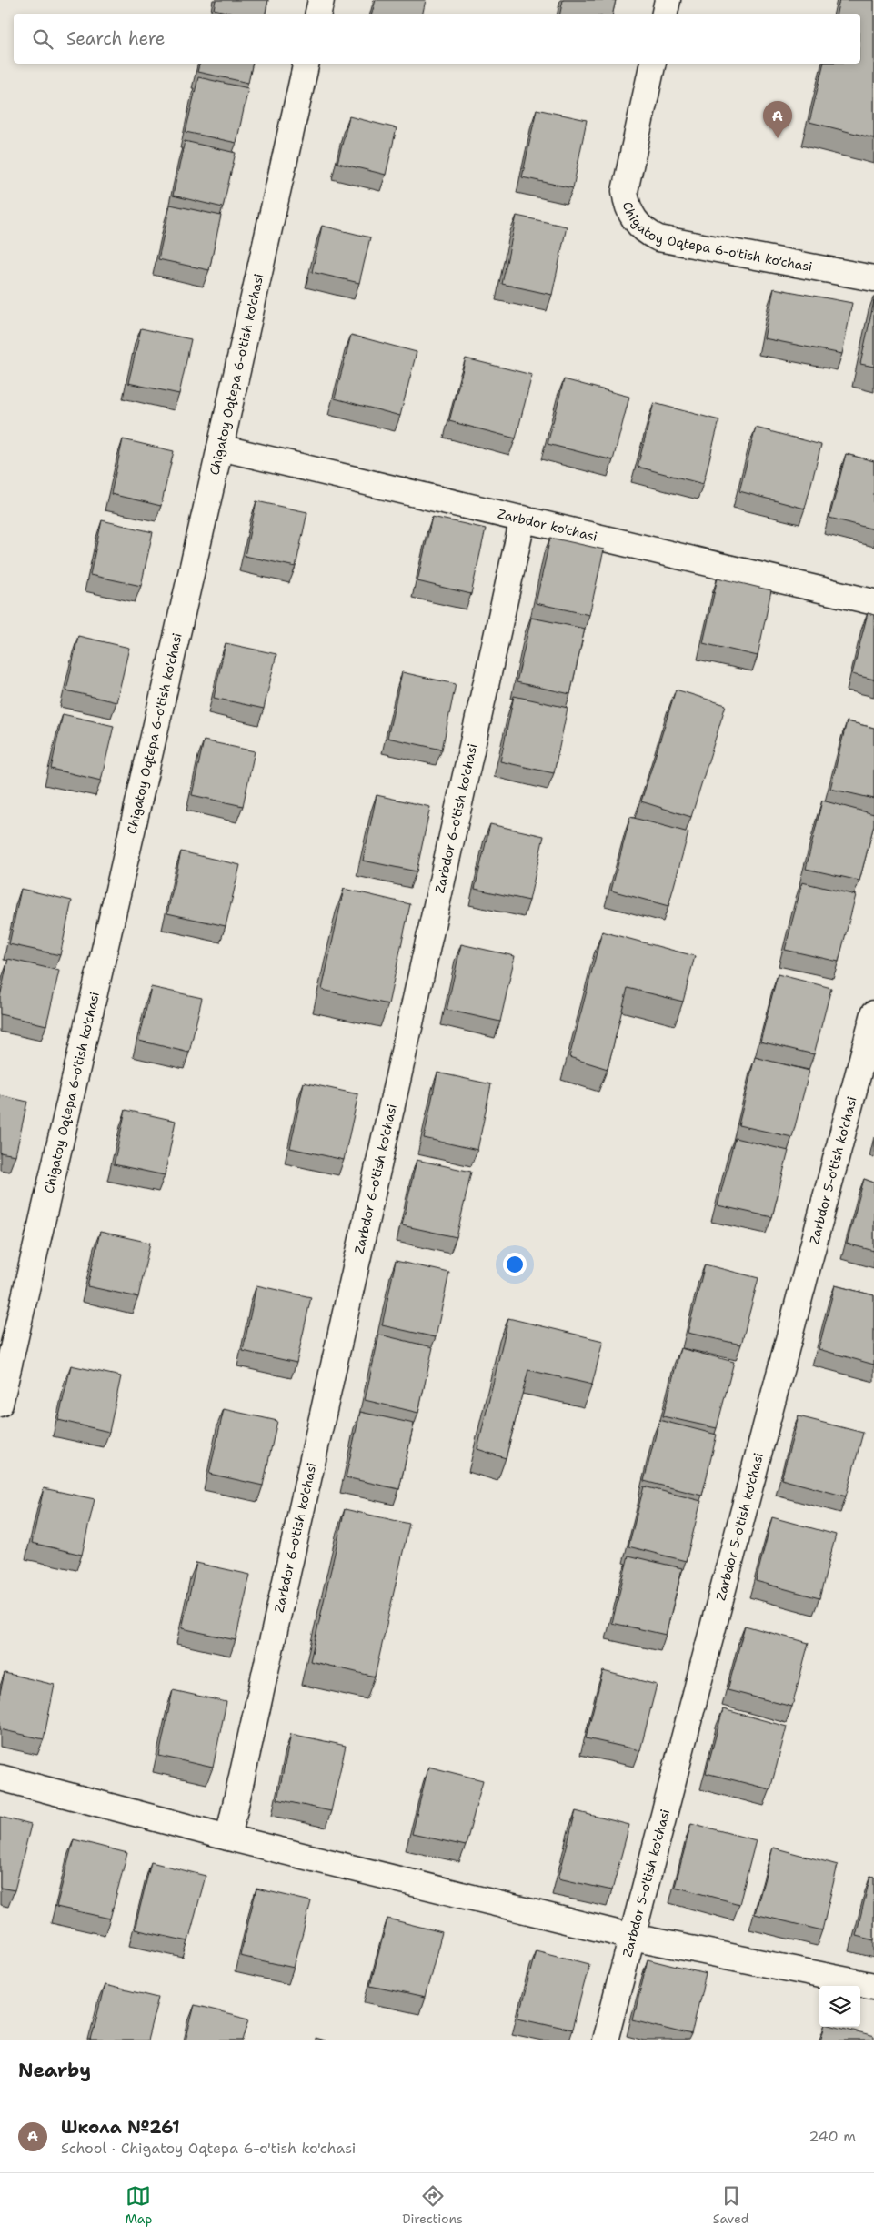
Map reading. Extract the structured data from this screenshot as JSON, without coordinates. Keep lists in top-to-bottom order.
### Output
{
  "streets": {
    "street": [
      "Chigatoy Oqtepa 6-o'tish ko'chasi",
      "Zarbdor ko'chasi",
      "Zarbdor 6-o'tish ko'chasi",
      "Zarbdor 5-o'tish ko'chasi"
    ]
  },
  "crossings": [
    ["Chigatoy Oqtepa 6-o'tish ko'chasi", "Zarbdor ko'chasi"],
    ["Zarbdor ko'chasi", "Zarbdor 6-o'tish ko'chasi"]
  ],
  "page": {
    "search": "Search here",
    "pins": "A",
    "heading": "Nearby",
    "list": [
      {
        "mark": "A",
        "name": "Школа №261",
        "note": "School · Chigatoy Oqtepa 6-o'tish ko'chasi",
        "value": "240 m"
      }
    ],
    "nav": ["Map", "Directions", "Saved"]
  }
}
